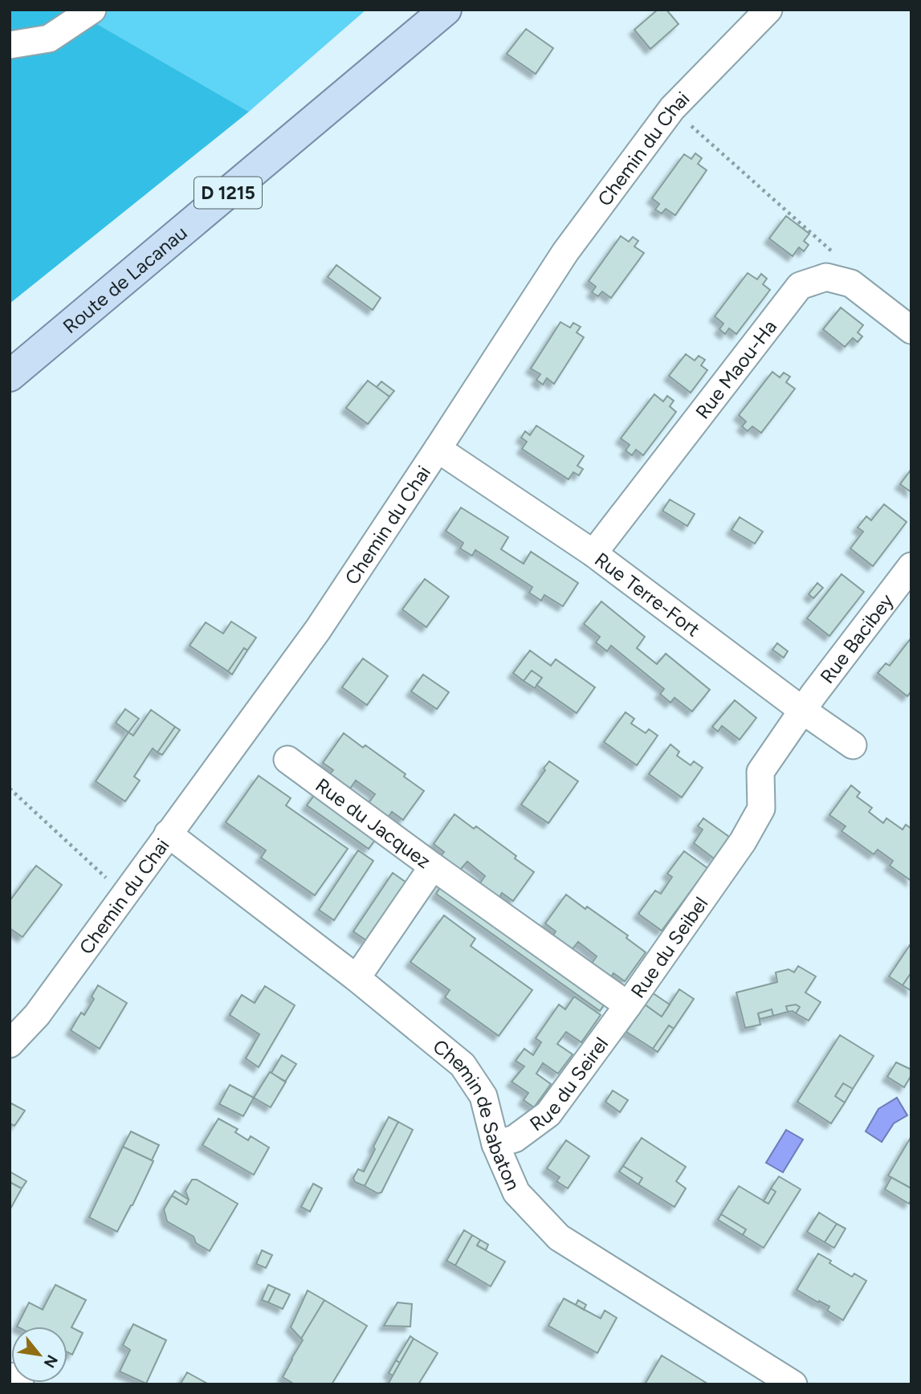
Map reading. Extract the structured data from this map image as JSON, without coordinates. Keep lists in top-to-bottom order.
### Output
{
  "streets": {
    "main road": ["D 1215", "Route de Lacanau"],
    "street": [
      "Chemin du Chai",
      "Rue Maou-Ha",
      "Rue Terre-Fort",
      "Rue Bacibey",
      "Rue du Jacquez",
      "Rue du Seibel",
      "Rue du Seirel",
      "Chemin de Sabaton"
    ]
  },
  "crossings": [
    ["Chemin du Chai", "Rue Terre-Fort"],
    ["Chemin du Chai", "Chemin de Sabaton"],
    ["Rue Maou-Ha", "Rue Terre-Fort"],
    ["Rue Terre-Fort", "Rue Bacibey"],
    ["Rue Terre-Fort", "Rue du Seibel"],
    ["Rue Bacibey", "Rue du Seibel"],
    ["Rue du Jacquez", "Rue du Seibel"],
    ["Rue du Jacquez", "Chemin de Sabaton"],
    ["Rue du Seibel", "Rue du Seirel"],
    ["Rue du Seirel", "Chemin de Sabaton"]
  ],
  "north": "bottom right"
}
